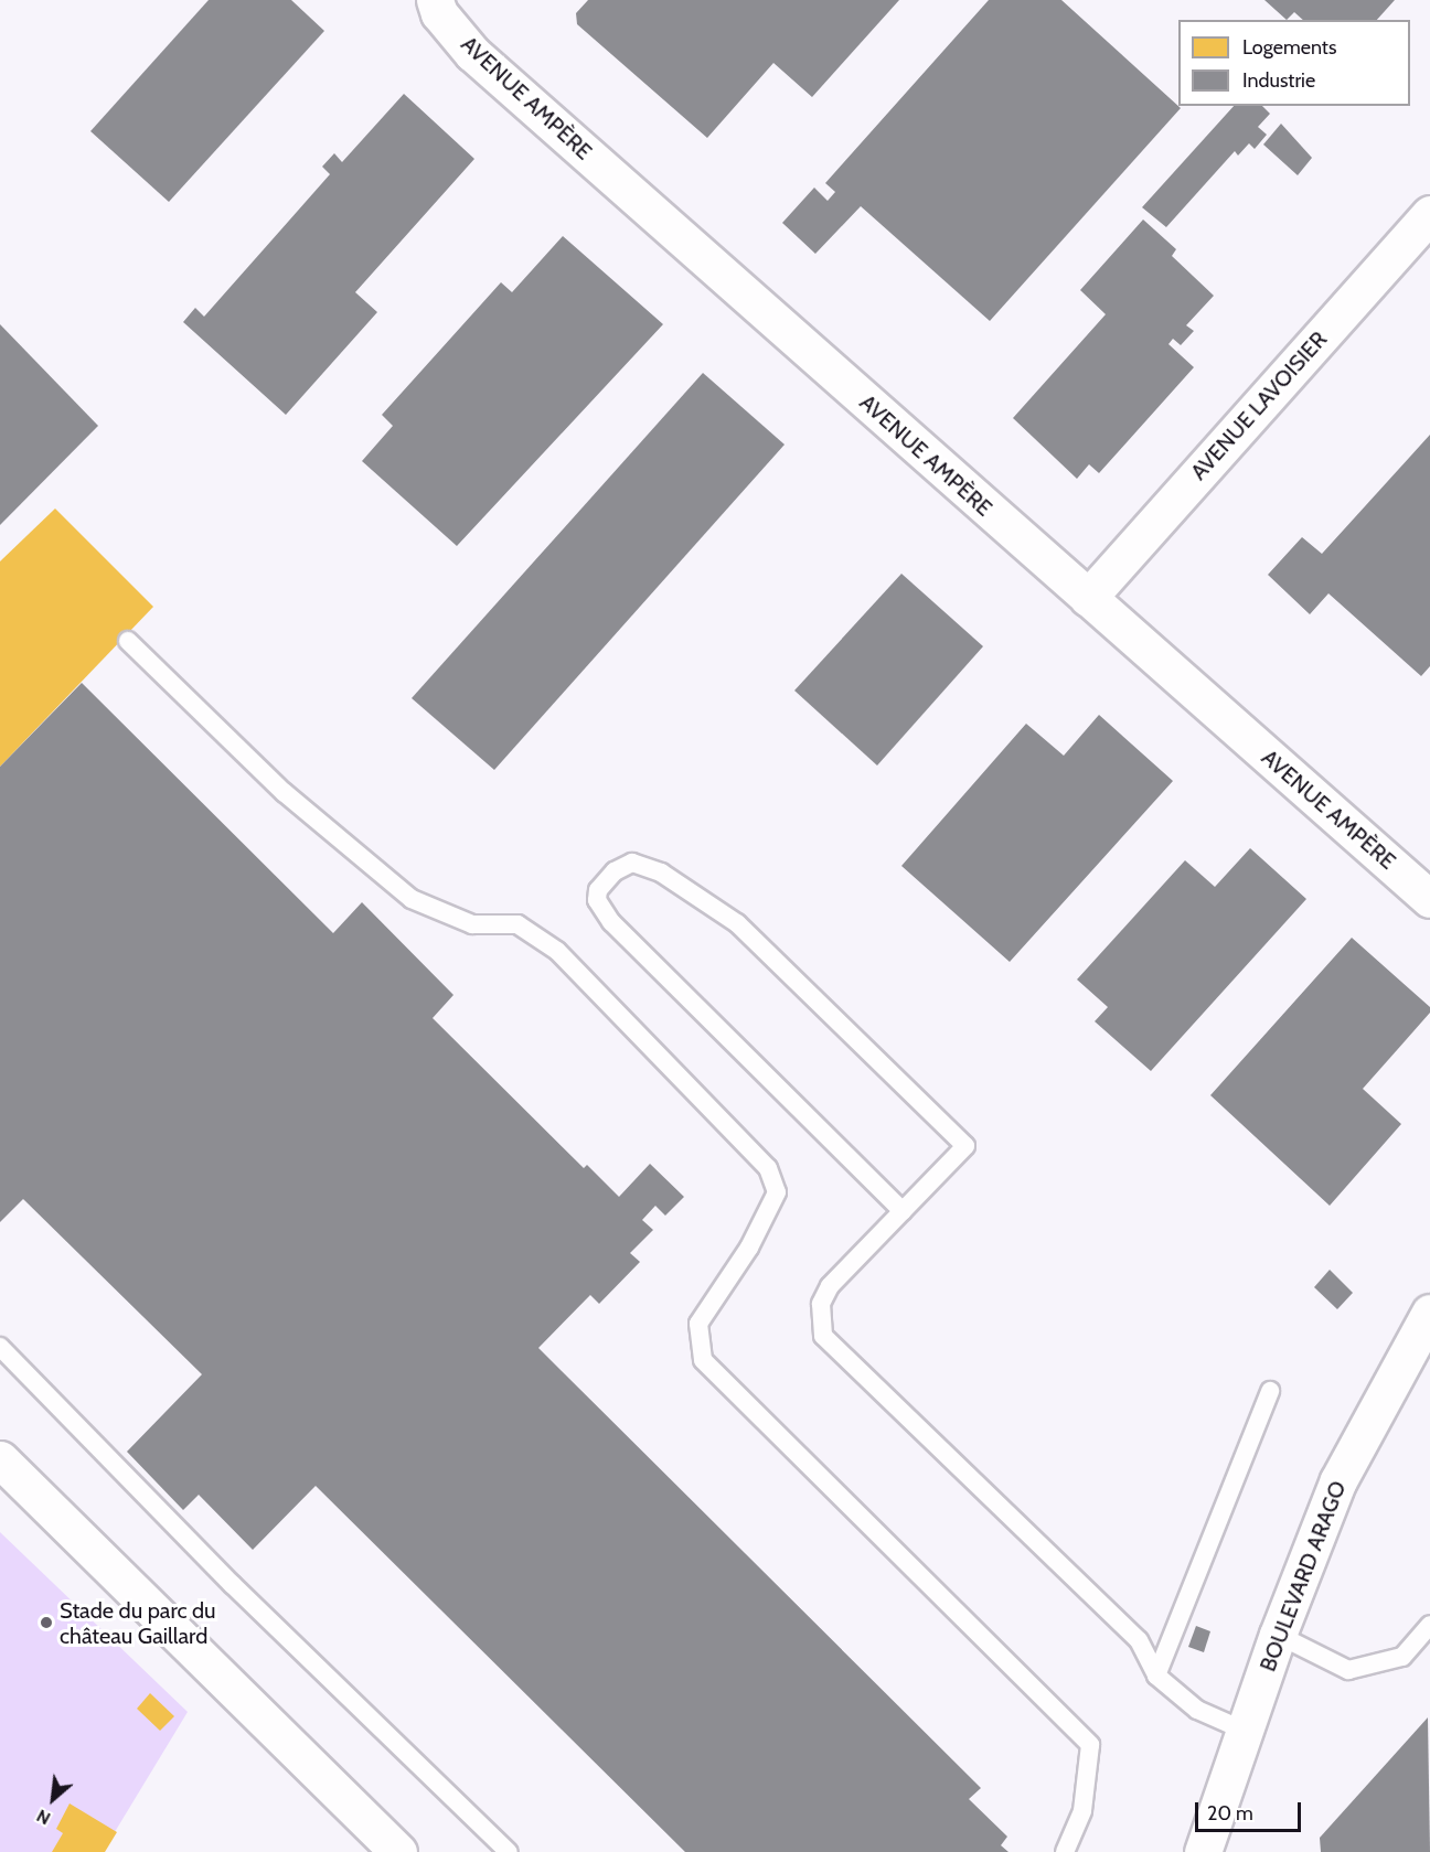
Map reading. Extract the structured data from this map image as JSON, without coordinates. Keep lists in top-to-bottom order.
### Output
{
  "streets": {
    "street": ["AVENUE AMPÈRE", "AVENUE LAVOISIER", "BOULEVARD ARAGO"]
  },
  "crossings": [
    ["AVENUE AMPÈRE", "AVENUE LAVOISIER"]
  ],
  "places": ["Stade du parc du château Gaillard"],
  "legend": ["Logements", "Industrie"],
  "scale_bar": "20 m",
  "north": "bottom left"
}
